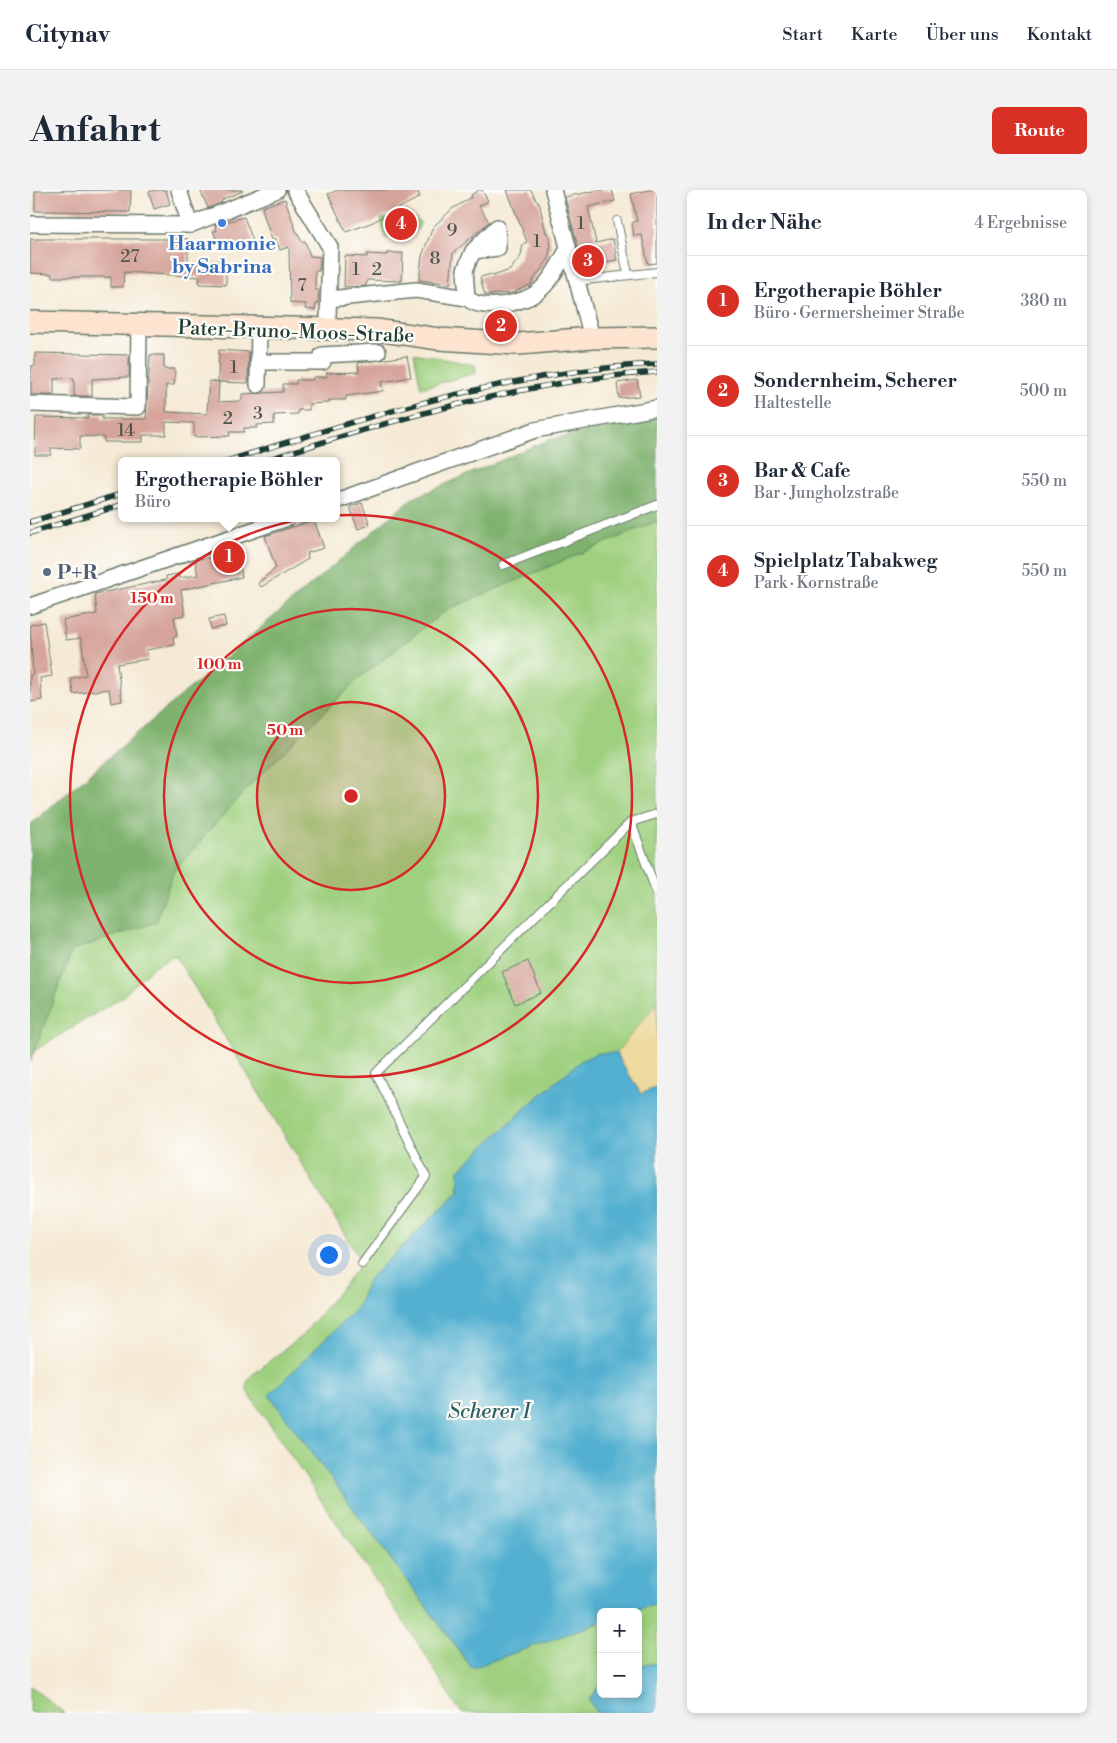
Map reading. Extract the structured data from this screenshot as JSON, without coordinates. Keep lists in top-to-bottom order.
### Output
{
  "streets": {
    "main road": ["Pater-Bruno-Moos-Straße"]
  },
  "water": ["Scherer I"],
  "places": ["Haarmonie by Sabrina", "P+R"],
  "house_numbers": [
    "1",
    "9",
    "1",
    "27",
    "8",
    "1",
    "2",
    "7",
    "1",
    "3",
    "2",
    "14"
  ],
  "page": {
    "header": "Citynav",
    "nav": [
      "Start",
      "Karte",
      "Über uns",
      "Kontakt"
    ],
    "buttons": "Route",
    "title": "Anfahrt",
    "heading": ["In der Nähe", "4 Ergebnisse"],
    "pins": [
      "4",
      "3",
      "2",
      "1"
    ],
    "list": [
      {
        "mark": "1",
        "name": "Ergotherapie Böhler",
        "note": "Büro · Germersheimer Straße",
        "value": "380 m"
      },
      {
        "mark": "2",
        "name": "Sondernheim, Scherer",
        "note": "Haltestelle",
        "value": "500 m"
      },
      {
        "mark": "3",
        "name": "Bar & Cafe",
        "note": "Bar · Jungholzstraße",
        "value": "550 m"
      },
      {
        "mark": "4",
        "name": "Spielplatz Tabakweg",
        "note": "Park · Kornstraße",
        "value": "550 m"
      }
    ],
    "popup": ["Ergotherapie Böhler", "Büro"],
    "map_buttons": ["+", "−"]
  },
  "rings": ["150 m", "100 m", "50 m"]
}
